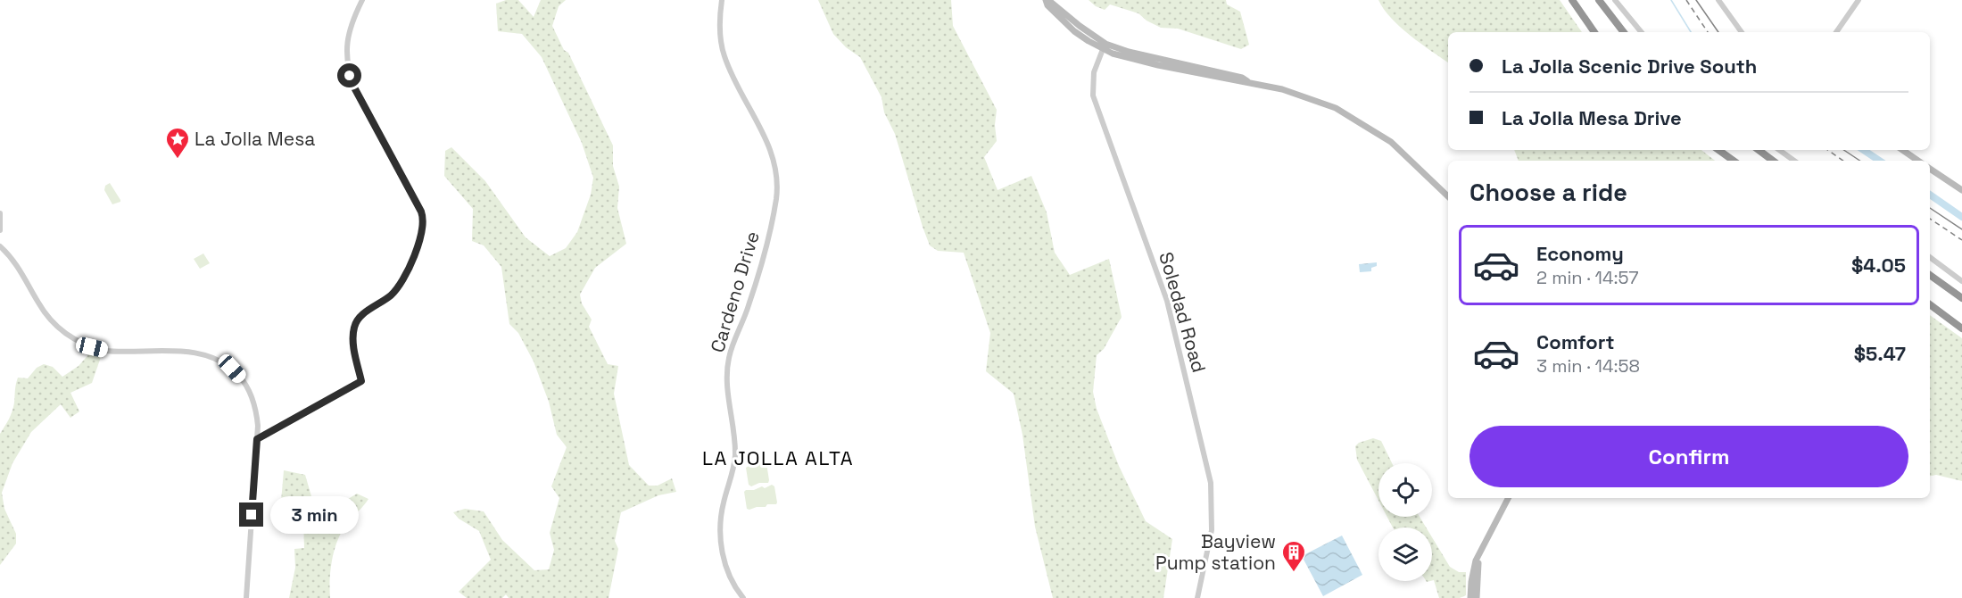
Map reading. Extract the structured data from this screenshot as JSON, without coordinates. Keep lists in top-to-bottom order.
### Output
{
  "streets": {
    "street": ["Cardeno Drive", "Soledad Road"]
  },
  "districts": ["LA JOLLA ALTA"],
  "places": {
    "place": ["La Jolla Mesa"],
    "building": ["Bayview Pump station"]
  },
  "page": {
    "banner": ["La Jolla Scenic Drive South", "La Jolla Mesa Drive"],
    "heading": "Choose a ride",
    "list": [
      {
        "name": "Economy",
        "note": "2 min · 14:57",
        "value": "$4.05"
      },
      {
        "name": "Comfort",
        "note": "3 min · 14:58",
        "value": "$5.47"
      }
    ],
    "buttons": "Confirm",
    "bubble": "3 min"
  }
}
